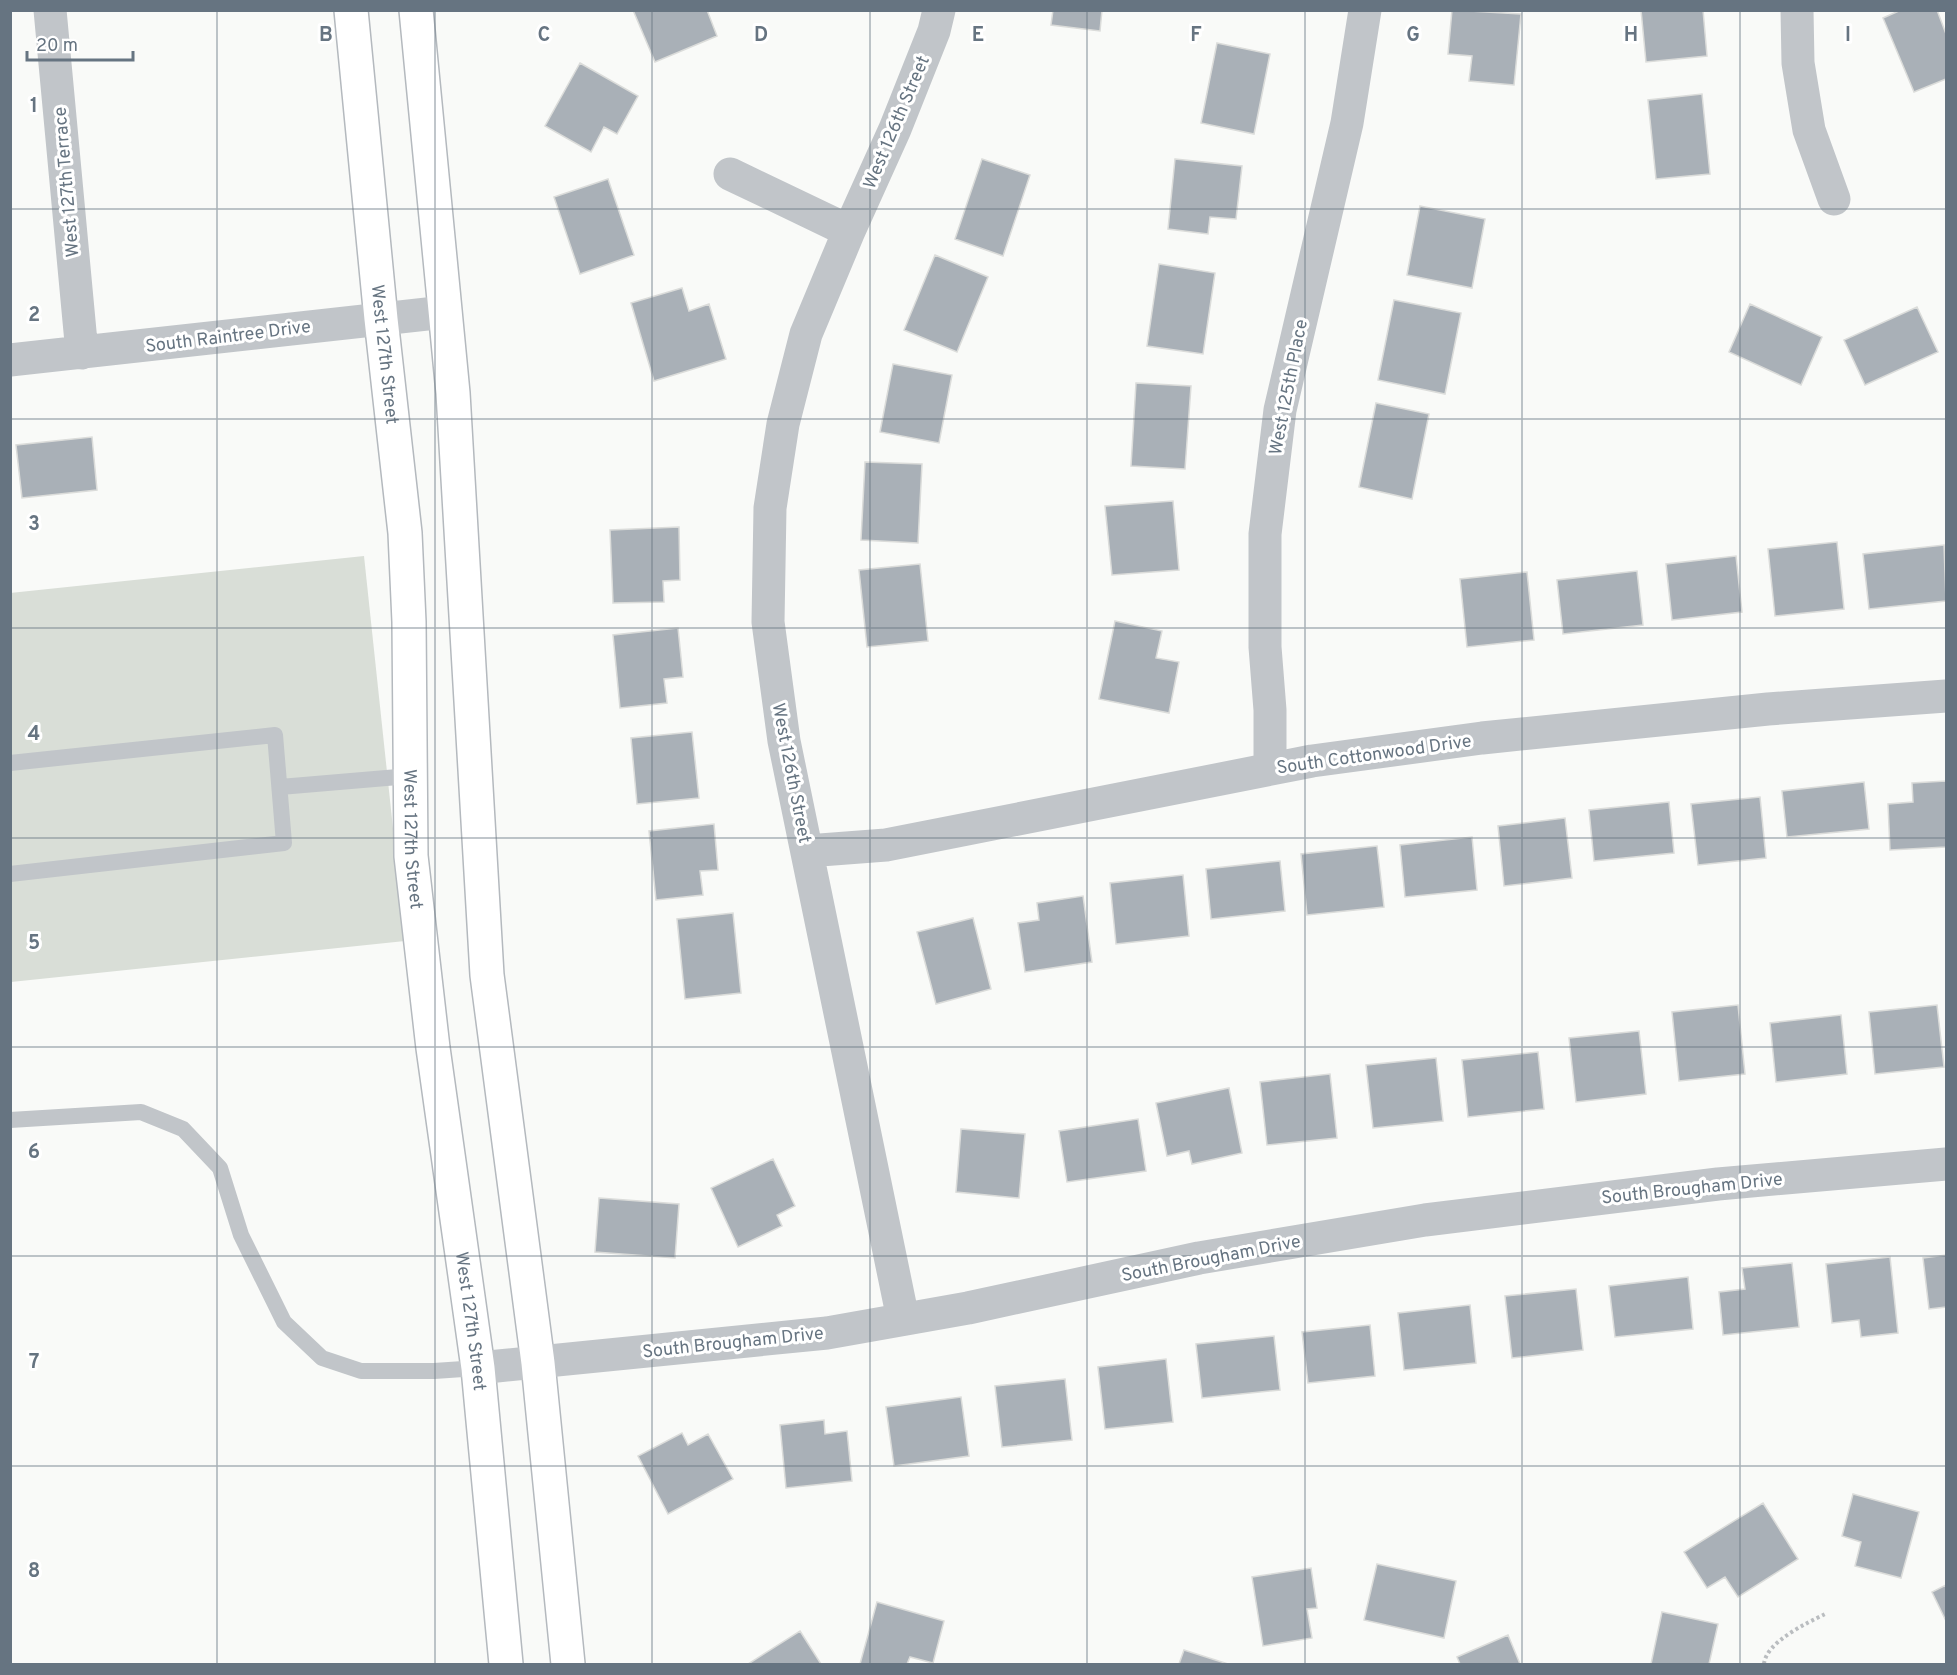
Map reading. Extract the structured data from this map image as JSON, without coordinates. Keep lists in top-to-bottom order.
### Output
{
  "streets": {
    "main road": ["West 127th Street"],
    "street": [
      "West 126th Street",
      "West 127th Terrace",
      "South Raintree Drive",
      "West 125th Place",
      "South Cottonwood Drive",
      "South Brougham Drive"
    ]
  },
  "crossings": [
    ["West 126th Street", "South Cottonwood Drive"],
    ["West 126th Street", "South Brougham Drive"],
    ["West 127th Terrace", "South Raintree Drive"],
    ["South Raintree Drive", "West 127th Street"],
    ["West 127th Street", "South Brougham Drive"],
    ["West 125th Place", "South Cottonwood Drive"]
  ],
  "scale_bar": "20 m",
  "grid": {
    "columns": [
      "B",
      "C",
      "D",
      "E",
      "F",
      "G",
      "H",
      "I"
    ],
    "rows": [
      "1",
      "2",
      "3",
      "4",
      "5",
      "6",
      "7",
      "8"
    ]
  }
}
